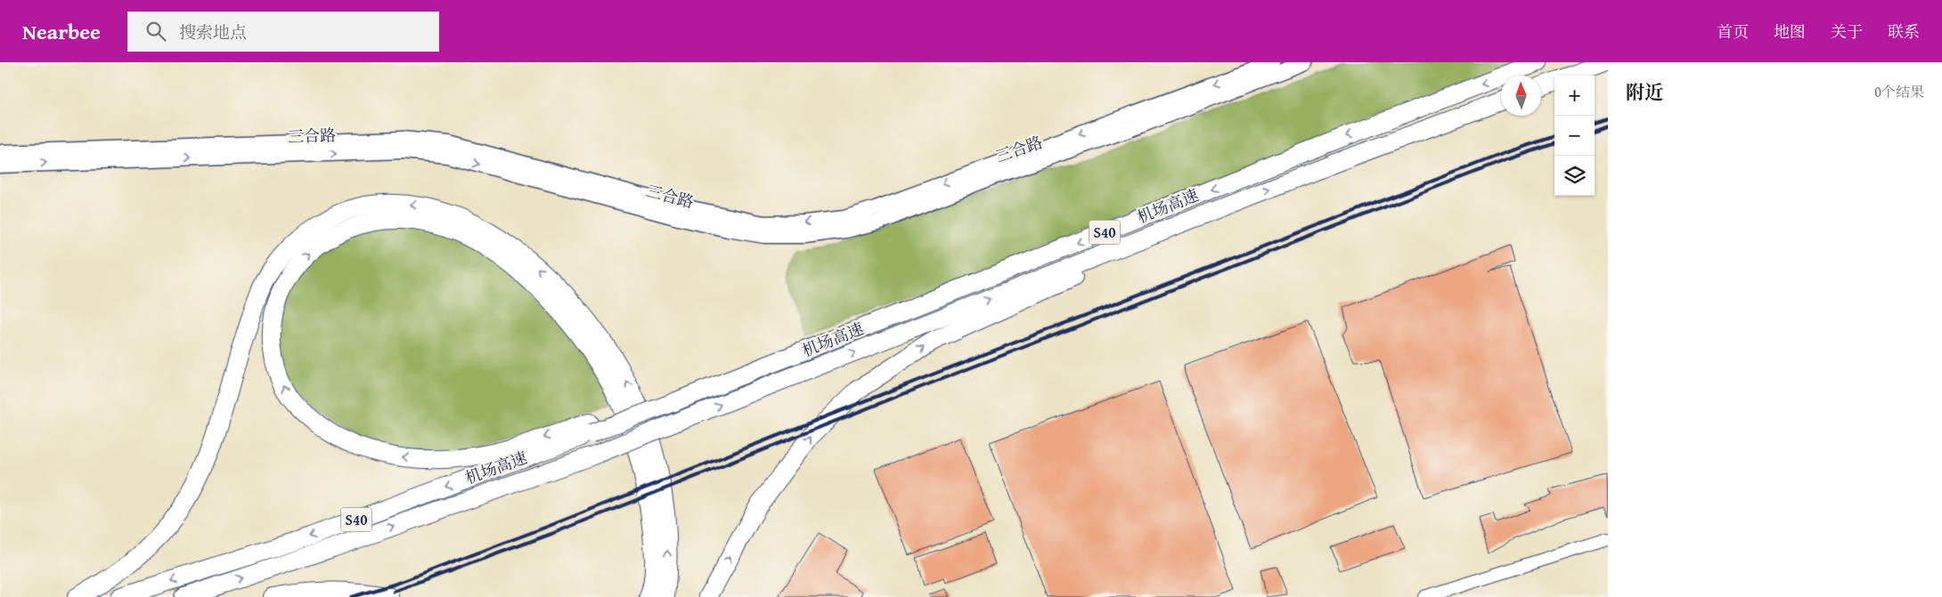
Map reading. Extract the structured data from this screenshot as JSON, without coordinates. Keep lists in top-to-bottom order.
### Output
{
  "streets": {
    "highway": ["机场高速", "S40"],
    "main road": ["三合路"]
  },
  "north": "top",
  "page": {
    "header": "Nearbee",
    "search": "搜索地点",
    "nav": [
      "首页",
      "地图",
      "关于",
      "联系"
    ],
    "heading": ["附近", "0个结果"],
    "map_buttons": ["+", "−"]
  }
}
